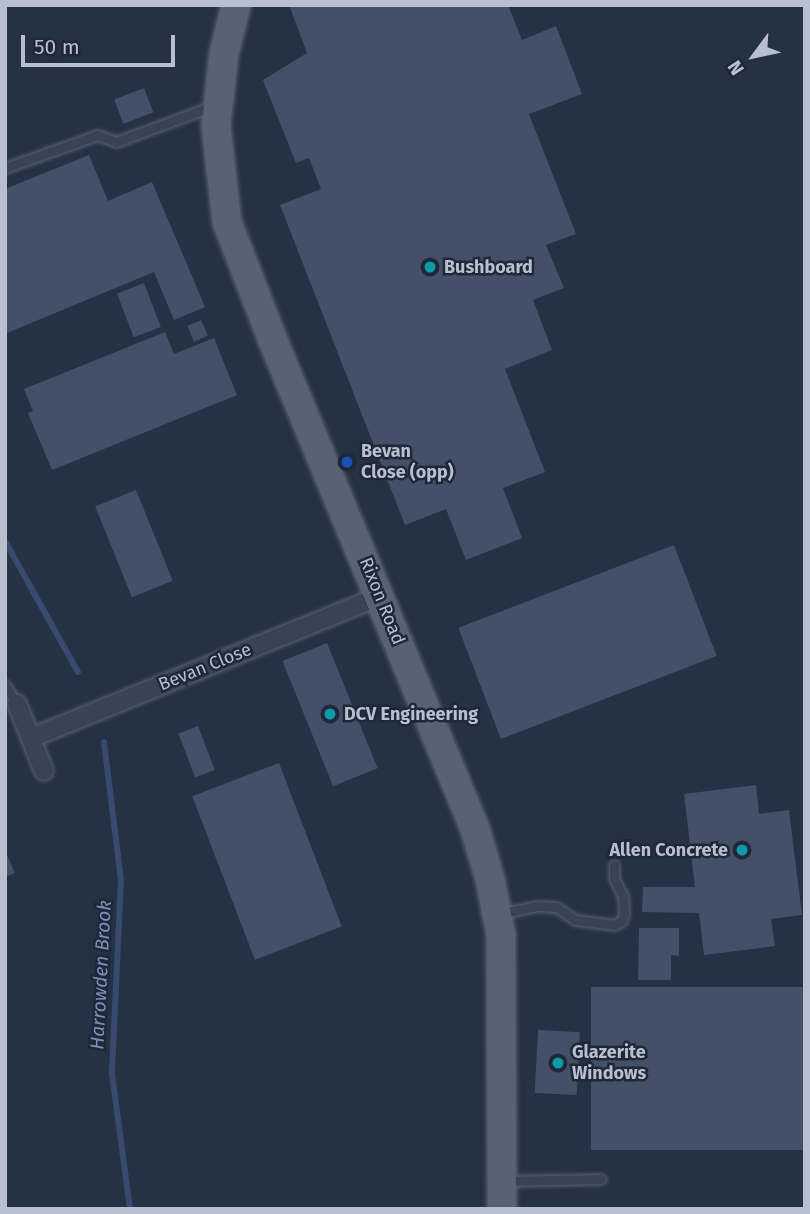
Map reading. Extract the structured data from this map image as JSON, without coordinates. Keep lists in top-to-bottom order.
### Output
{
  "streets": {
    "main road": ["Rixon Road"],
    "street": ["Bevan Close"]
  },
  "crossings": [
    ["Rixon Road", "Bevan Close"]
  ],
  "water": ["Harrowden Brook"],
  "places": [
    "Bushboard",
    "Bevan Close (opp)",
    "DCV Engineering",
    "Allen Concrete",
    "Glazerite Windows"
  ],
  "scale_bar": "50 m",
  "north": "bottom left"
}
